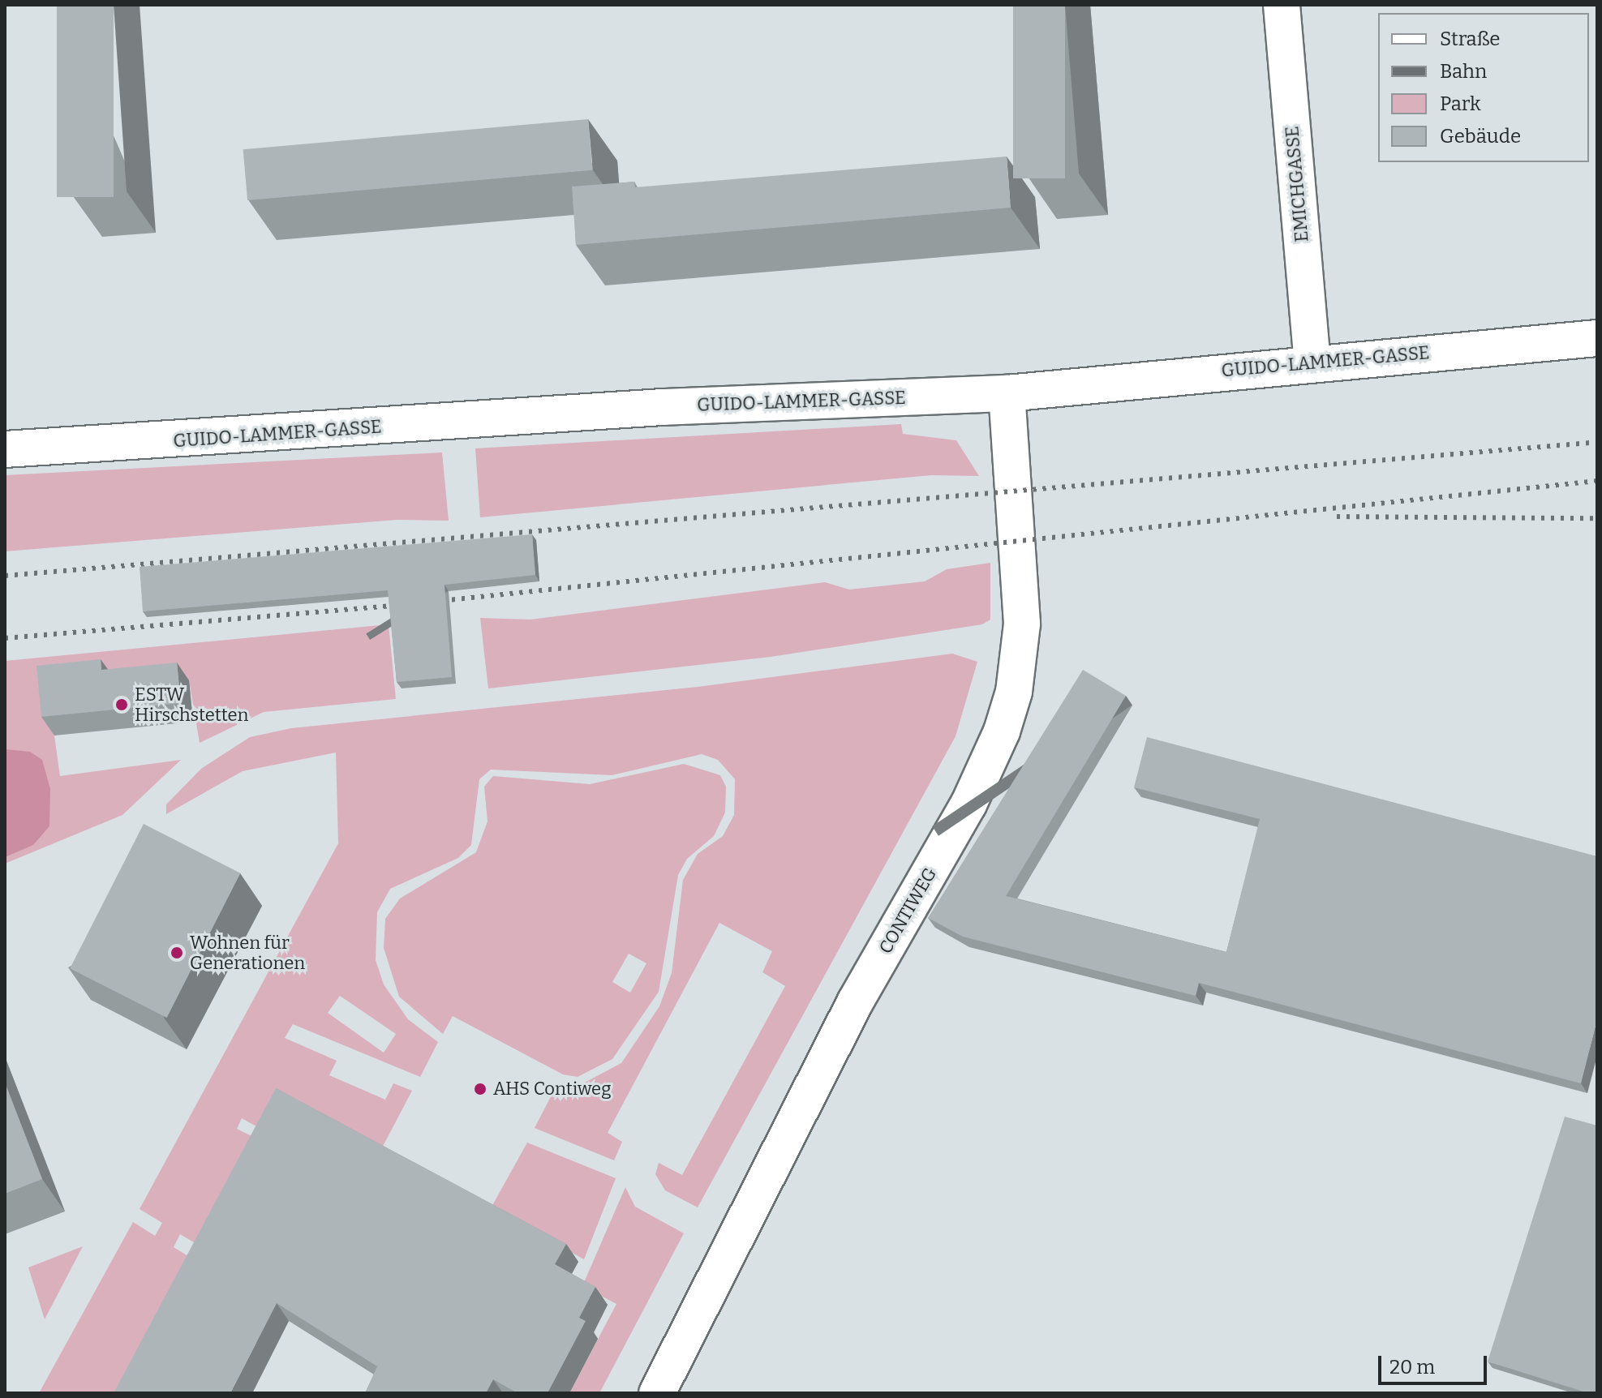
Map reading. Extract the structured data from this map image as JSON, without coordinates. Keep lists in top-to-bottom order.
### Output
{
  "streets": {
    "street": ["EMICHGASSE", "GUIDO-LAMMER-GASSE", "CONTIWEG"]
  },
  "crossings": [
    ["EMICHGASSE", "GUIDO-LAMMER-GASSE"],
    ["GUIDO-LAMMER-GASSE", "CONTIWEG"]
  ],
  "places": ["ESTW Hirschstetten", "Wohnen für Generationen", "AHS Contiweg"],
  "legend": [
    "Straße",
    "Bahn",
    "Park",
    "Gebäude"
  ],
  "scale_bar": "20 m"
}
